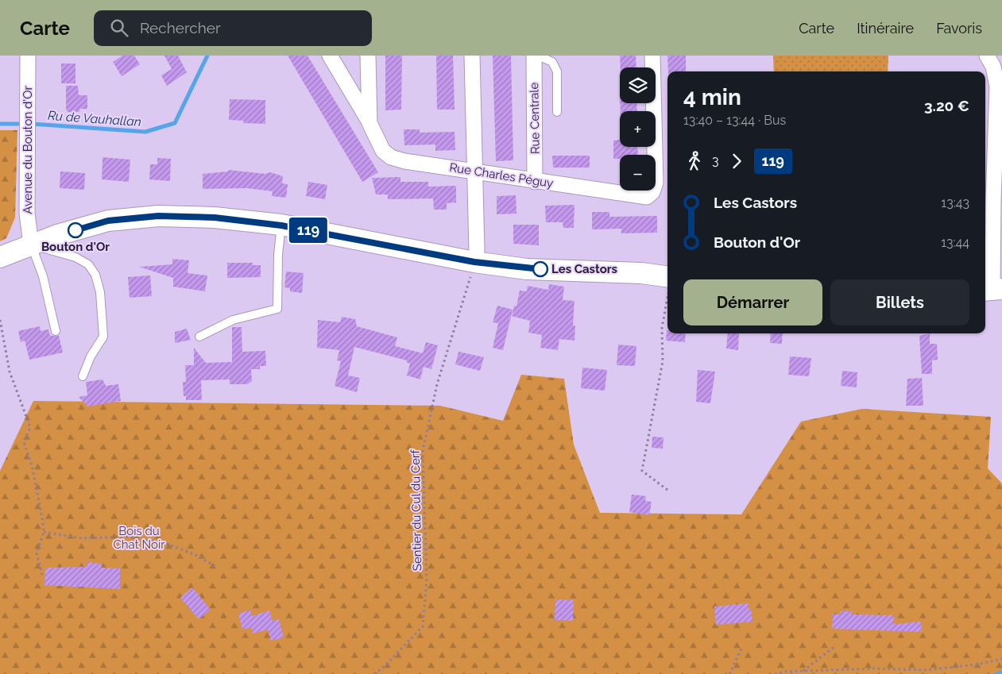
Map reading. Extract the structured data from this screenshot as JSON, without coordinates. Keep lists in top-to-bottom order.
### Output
{
  "streets": {
    "street": ["Rue Centrale", "Avenue du Bouton d'Or", "Rue Charles Péguy"],
    "path": ["Sentier du Cul du Cerf"]
  },
  "crossings": [
    ["Rue Centrale", "Rue Charles Péguy"]
  ],
  "water": ["Ru de Vauhallan"],
  "parks": ["Bois du Chat Noir"],
  "places": ["Bouton d'Or", "Les Castors"],
  "lines": ["bus line 119"],
  "page": {
    "header": "Carte",
    "search": "Rechercher",
    "nav": ["Carte", "Itinéraire", "Favoris"],
    "on_map": "119",
    "map_buttons": ["+", "−"],
    "heading": ["4 min", "13:40 – 13:44 · Bus", "3.20 €"],
    "legs": ["3", "119"],
    "list": [
      {
        "name": "Les Castors",
        "value": "13:43"
      },
      {
        "name": "Bouton d'Or",
        "value": "13:44"
      }
    ],
    "buttons": ["Démarrer", "Billets"]
  }
}
